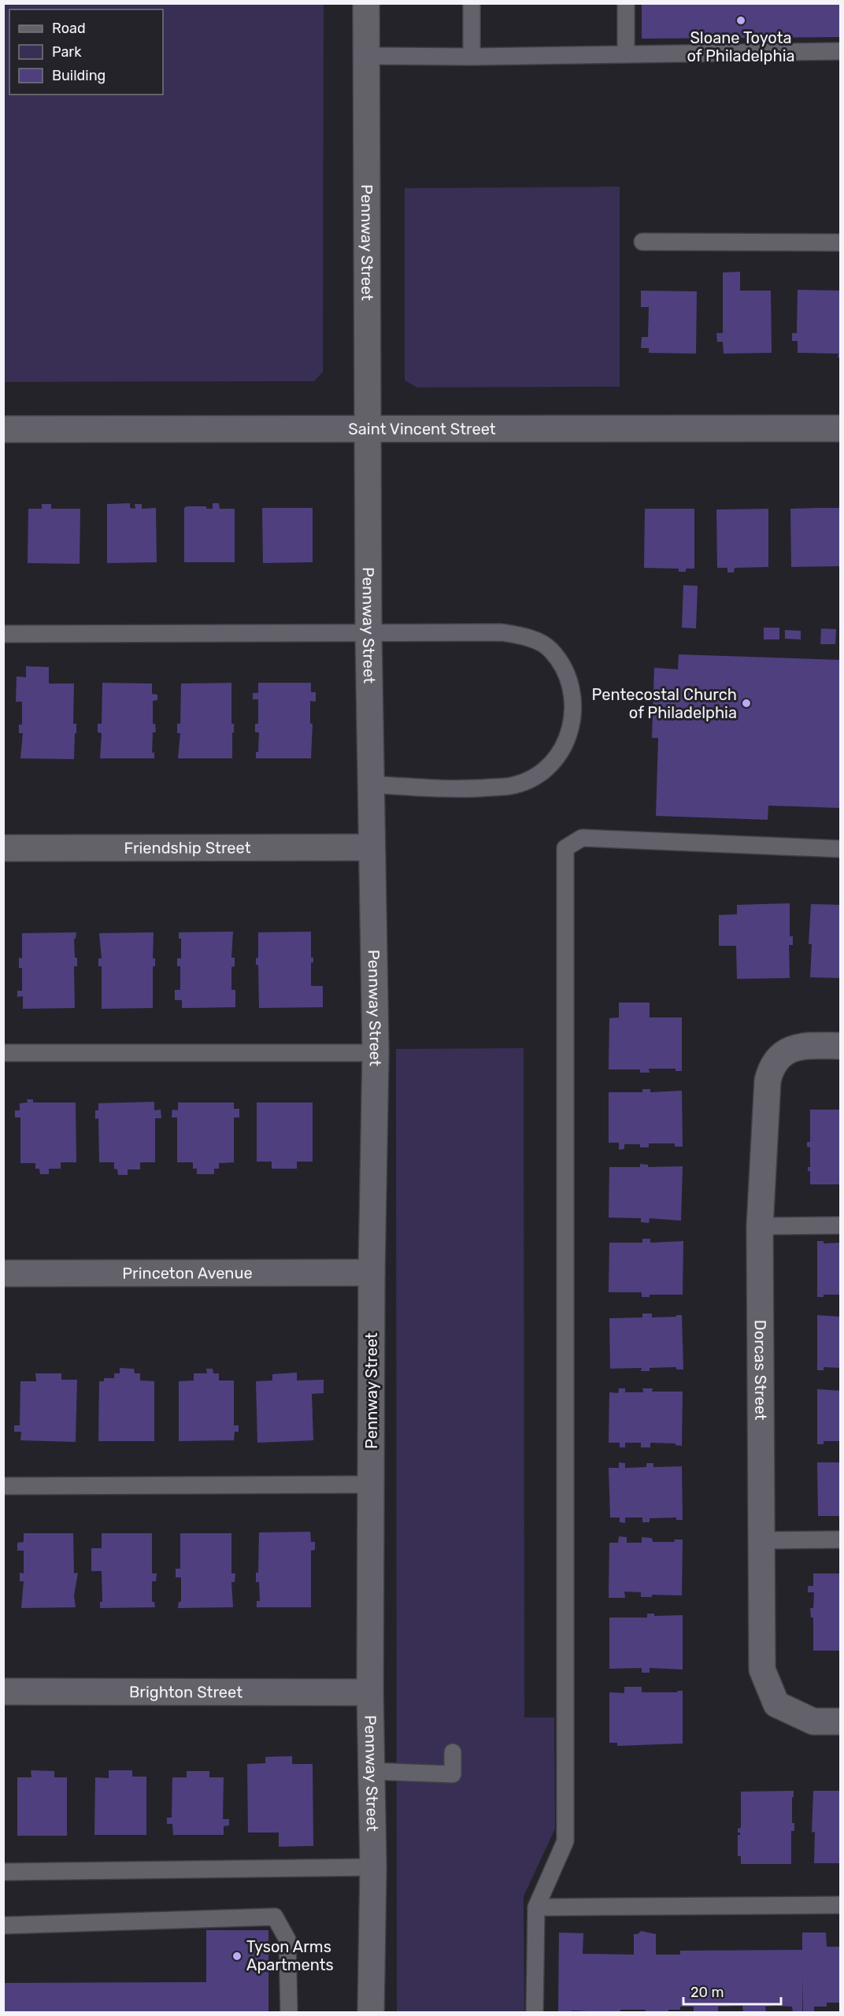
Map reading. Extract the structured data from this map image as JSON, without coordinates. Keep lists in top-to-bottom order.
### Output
{
  "streets": {
    "street": [
      "Pennway Street",
      "Saint Vincent Street",
      "Friendship Street",
      "Princeton Avenue",
      "Dorcas Street",
      "Brighton Street"
    ]
  },
  "crossings": [
    ["Pennway Street", "Saint Vincent Street"],
    ["Pennway Street", "Friendship Street"],
    ["Pennway Street", "Princeton Avenue"],
    ["Pennway Street", "Brighton Street"]
  ],
  "places": ["Sloane Toyota of Philadelphia", "Pentecostal Church of Philadelphia", "Tyson Arms Apartments"],
  "legend": ["Road", "Park", "Building"],
  "scale_bar": "20 m"
}
